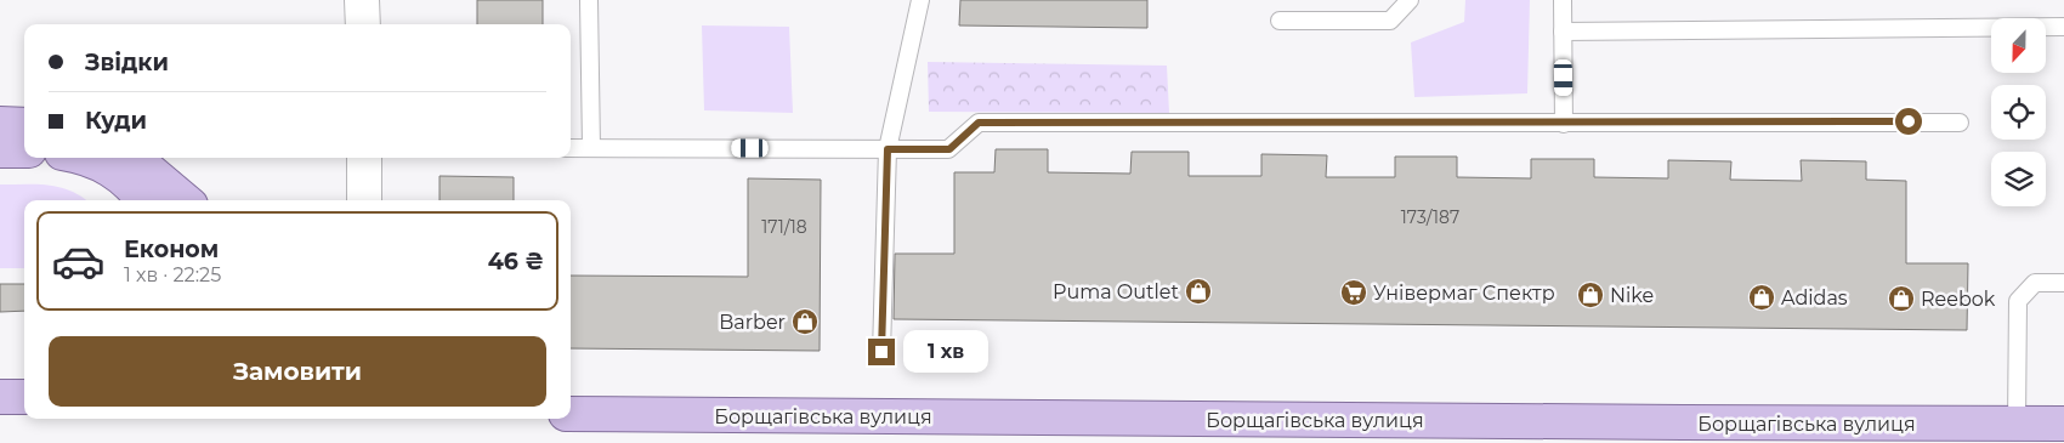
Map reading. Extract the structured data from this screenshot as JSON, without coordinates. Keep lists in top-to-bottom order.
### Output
{
  "streets": {
    "main road": ["Борщагівська вулиця"]
  },
  "places": {
    "shop": [
      "Puma Outlet",
      "Nike",
      "Adidas",
      "Reebok",
      "Barber"
    ],
    "supermarket": ["Універмаг Спектр"]
  },
  "house_numbers": ["173/187", "171/18"],
  "north": "bottom",
  "page": {
    "banner": ["Звідки", "Куди"],
    "list": [
      {
        "name": "Економ",
        "note": "1 хв · 22:25",
        "value": "46 ₴"
      }
    ],
    "buttons": "Замовити",
    "bubble": "1 хв"
  }
}
